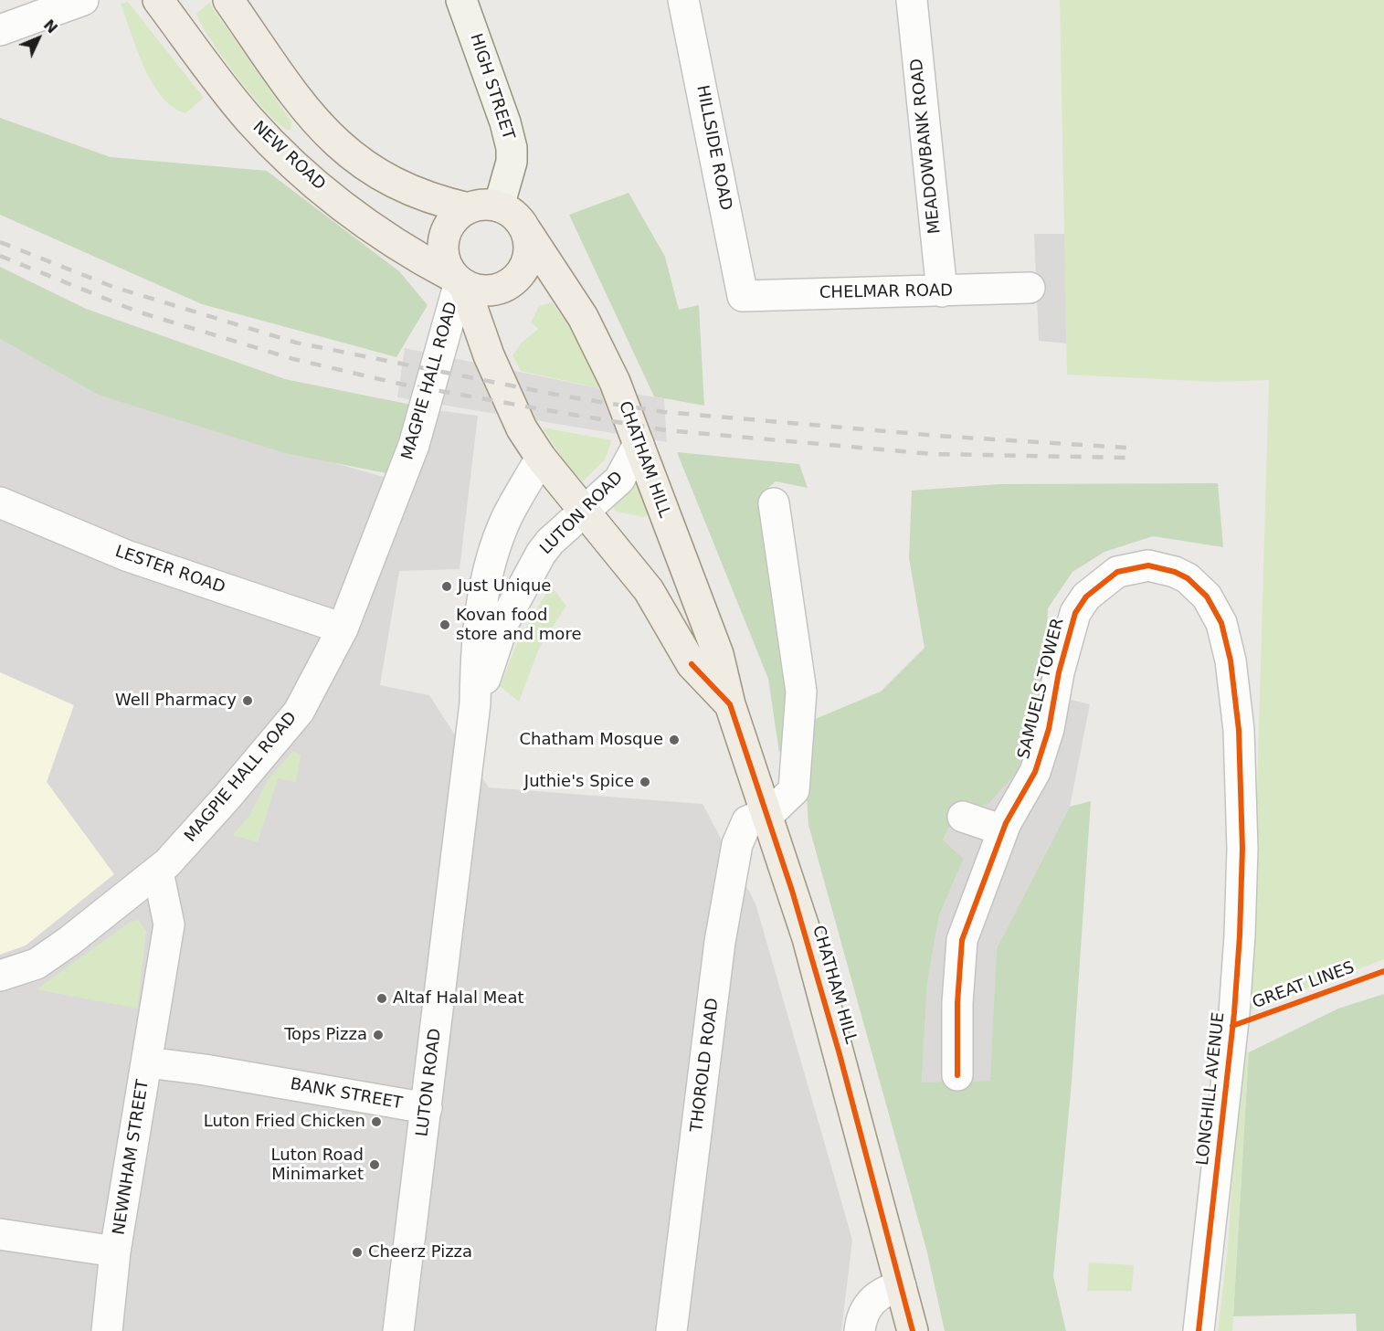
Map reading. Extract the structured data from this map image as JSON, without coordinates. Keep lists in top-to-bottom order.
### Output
{
  "streets": {
    "main road": ["HIGH STREET", "NEW ROAD", "CHATHAM HILL"],
    "street": [
      "MEADOWBANK ROAD",
      "HILLSIDE ROAD",
      "CHELMAR ROAD",
      "MAGPIE HALL ROAD",
      "LUTON ROAD",
      "LESTER ROAD",
      "SAMUELS TOWER",
      "THOROLD ROAD",
      "LONGHILL AVENUE",
      "BANK STREET",
      "NEWNHAM STREET"
    ],
    "cycle path": ["GREAT LINES"]
  },
  "crossings": [
    ["HIGH STREET", "NEW ROAD"],
    ["HIGH STREET", "MAGPIE HALL ROAD"],
    ["HIGH STREET", "CHATHAM HILL"],
    ["MEADOWBANK ROAD", "CHELMAR ROAD"],
    ["HILLSIDE ROAD", "CHELMAR ROAD"],
    ["NEW ROAD", "MAGPIE HALL ROAD"],
    ["NEW ROAD", "CHATHAM HILL"],
    ["MAGPIE HALL ROAD", "CHATHAM HILL"],
    ["MAGPIE HALL ROAD", "LESTER ROAD"],
    ["MAGPIE HALL ROAD", "NEWNHAM STREET"],
    ["CHATHAM HILL", "LUTON ROAD"],
    ["CHATHAM HILL", "THOROLD ROAD"],
    ["LUTON ROAD", "BANK STREET"],
    ["SAMUELS TOWER", "LONGHILL AVENUE"],
    ["BANK STREET", "NEWNHAM STREET"]
  ],
  "places": [
    "Just Unique",
    "Kovan food store and more",
    "Well Pharmacy",
    "Chatham Mosque",
    "Juthie's Spice",
    "Altaf Halal Meat",
    "Tops Pizza",
    "Luton Fried Chicken",
    "Luton Road Minimarket",
    "Cheerz Pizza"
  ],
  "north": "top right"
}
